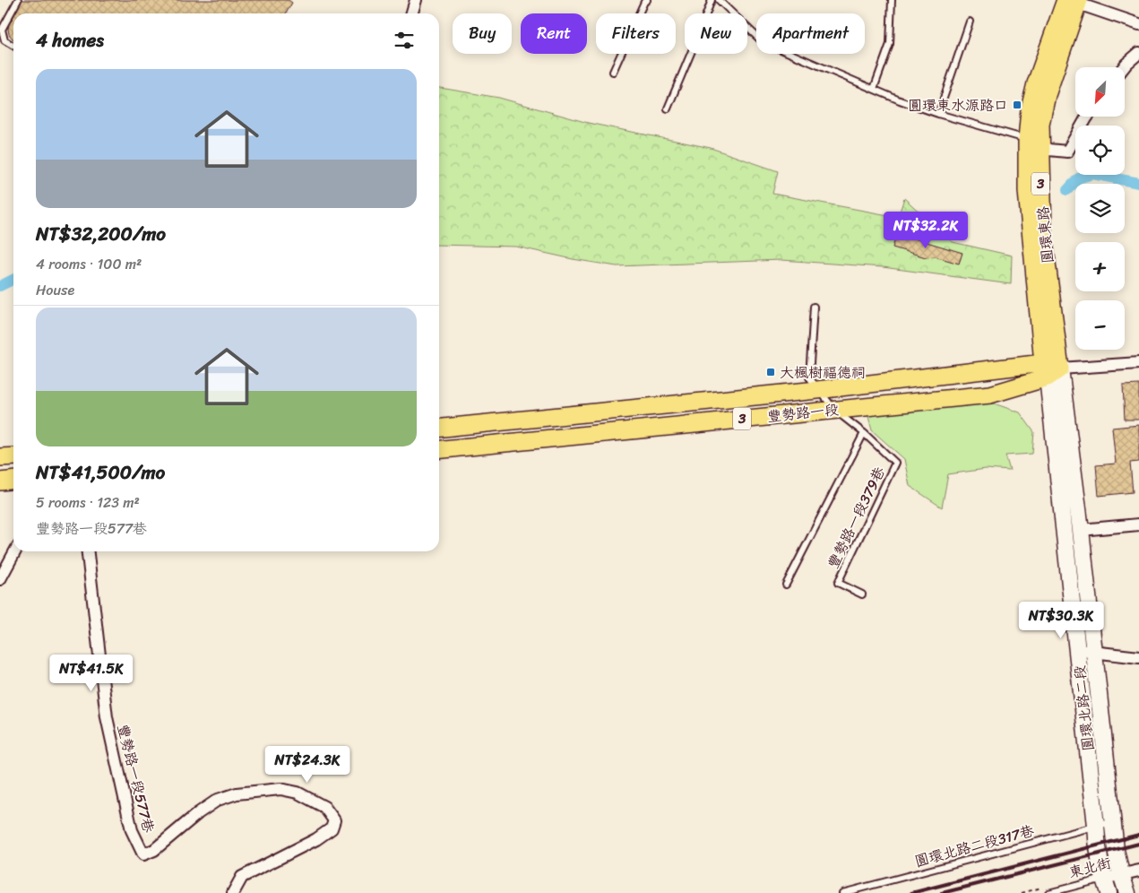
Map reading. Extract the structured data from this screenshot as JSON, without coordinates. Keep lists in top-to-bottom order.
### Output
{
  "streets": {
    "main road": ["3", "圓環東路", "豐勢路一段"],
    "street": ["圓環北路二段", "豐勢路一段577巷", "東北街"],
    "lane": ["豐勢路一段379巷", "圓環北路二段317巷"]
  },
  "crossings": [
    ["圓環東路", "豐勢路一段"],
    ["圓環東路", "圓環北路二段"],
    ["豐勢路一段", "豐勢路一段379巷"],
    ["豐勢路一段", "圓環北路二段"],
    ["圓環北路二段", "圓環北路二段317巷"],
    ["圓環北路二段", "東北街"]
  ],
  "places": {
    "transit": ["圓環東水源路口", "大楓樹福德祠"]
  },
  "north": "bottom left",
  "page": {
    "chip": [
      "Buy",
      "Rent",
      "Filters",
      "New",
      "Apartment"
    ],
    "heading": "4 homes",
    "map_buttons": ["+", "−"],
    "list": [
      {
        "name": "NT$32,200/mo",
        "note": "4 rooms · 100 m² · House"
      },
      {
        "name": "NT$41,500/mo",
        "note": "5 rooms · 123 m² · 豐勢路一段577巷"
      }
    ],
    "price": [
      "NT$32.2K",
      "NT$30.3K",
      "NT$41.5K",
      "NT$24.3K"
    ]
  }
}
